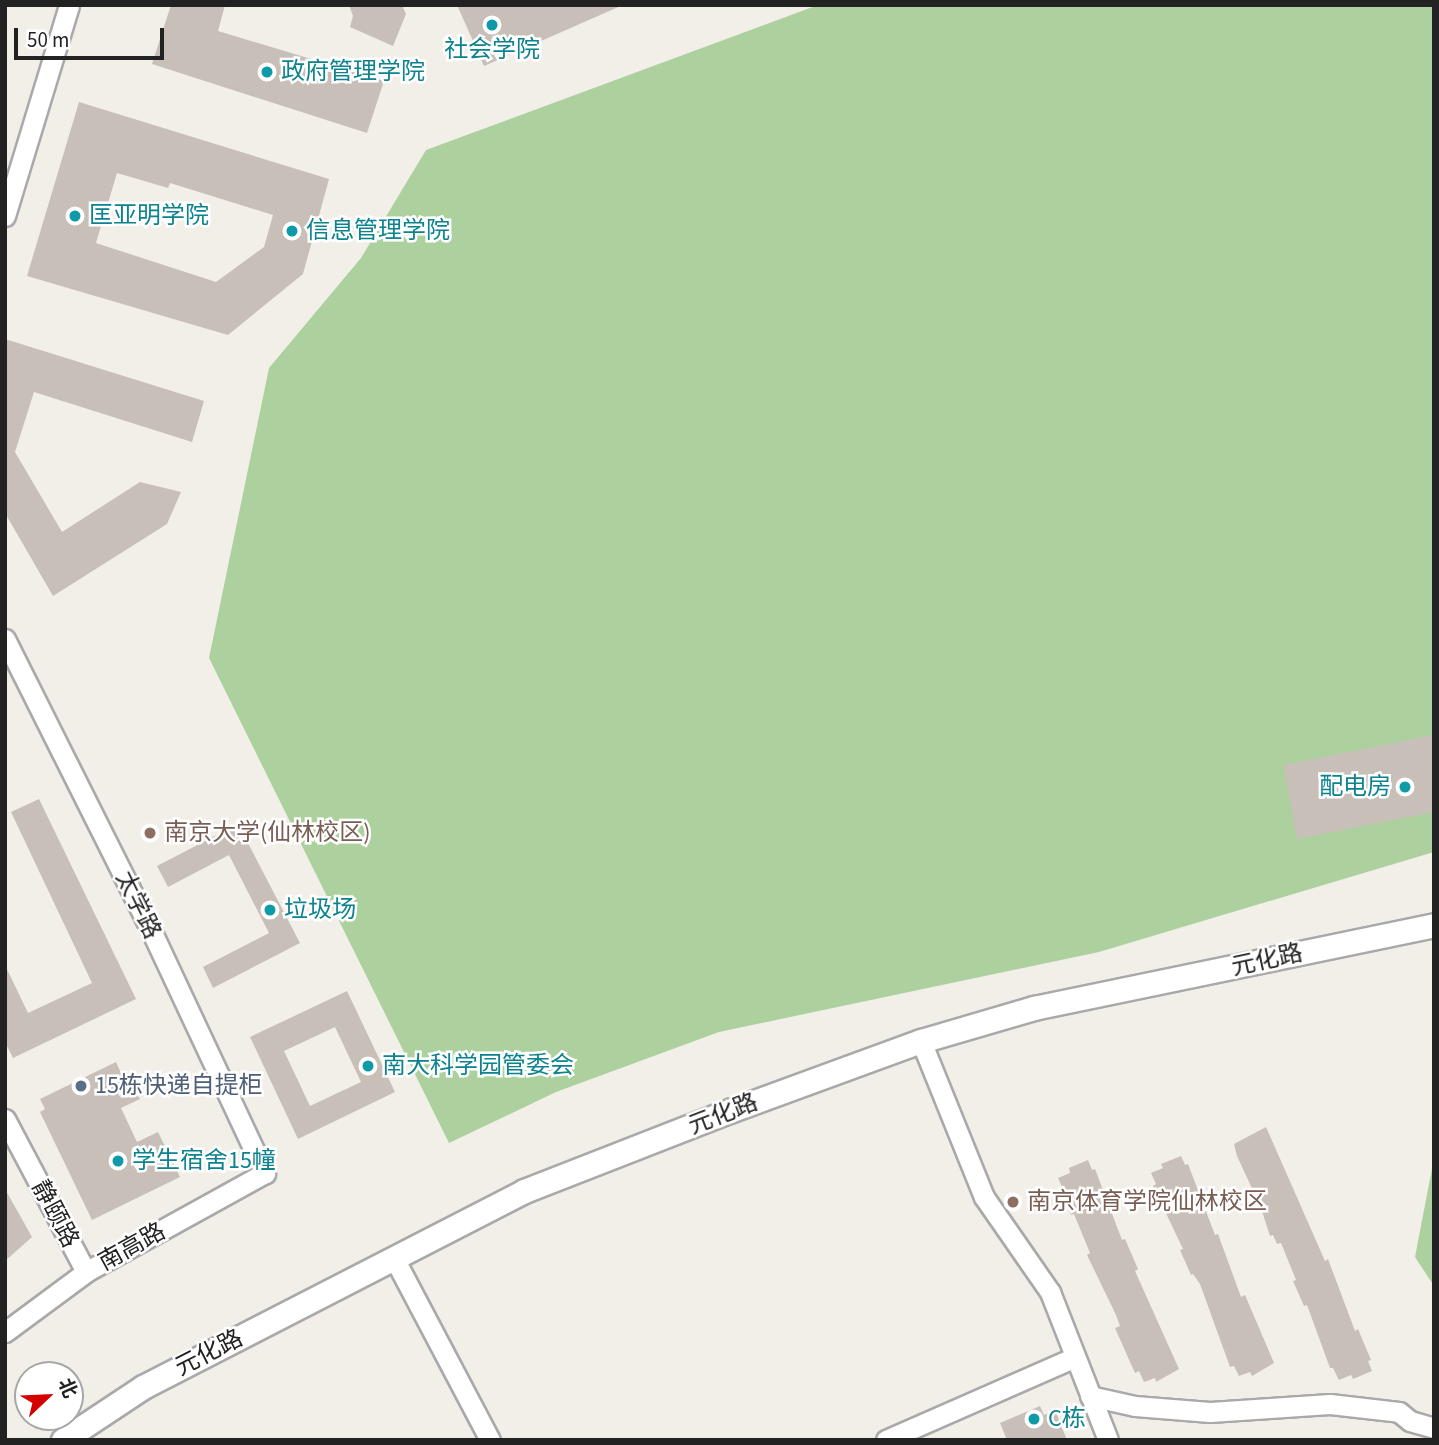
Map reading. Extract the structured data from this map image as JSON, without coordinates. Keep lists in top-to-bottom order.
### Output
{
  "streets": {
    "street": [
      "太学路",
      "元化路",
      "静颐路",
      "南高路"
    ]
  },
  "crossings": [
    ["太学路", "南高路"],
    ["静颐路", "南高路"]
  ],
  "places": [
    "社会学院",
    "政府管理学院",
    "匡亚明学院",
    "信息管理学院",
    "配电房",
    "南京大学(仙林校区)",
    "垃圾场",
    "南大科学园管委会",
    "15栋快递自提柜",
    "学生宿舍15幢",
    "南京体育学院仙林校区",
    "C栋"
  ],
  "scale_bar": "50 m",
  "north": "top right"
}
